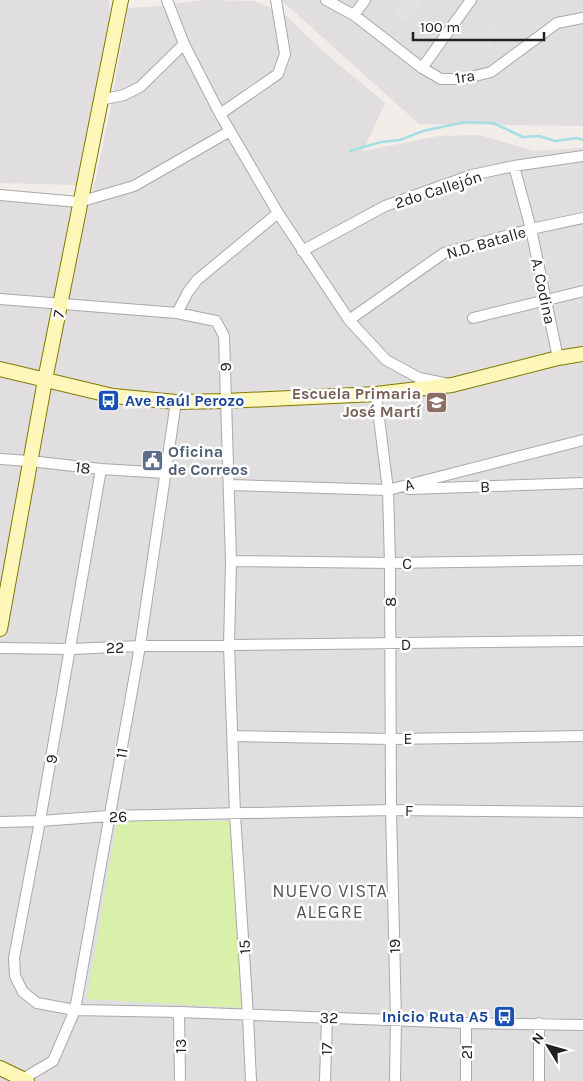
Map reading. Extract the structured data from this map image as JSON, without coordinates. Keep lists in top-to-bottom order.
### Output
{
  "streets": {
    "main road": ["7"],
    "street": [
      "1ra",
      "2do Callejón",
      "N.D. Batalle",
      "A. Codina",
      "9",
      "18",
      "A",
      "B",
      "C",
      "8",
      "D",
      "22",
      "E",
      "11",
      "F",
      "26",
      "19",
      "15",
      "32",
      "13",
      "17",
      "21"
    ]
  },
  "crossings": [
    ["2do Callejón", "A. Codina"],
    ["N.D. Batalle", "A. Codina"],
    ["7", "18"],
    ["9", "18"],
    ["9", "A"],
    ["9", "C"],
    ["9", "D"],
    ["9", "22"],
    ["9", "E"],
    ["9", "11"],
    ["9", "F"],
    ["9", "26"],
    ["9", "15"],
    ["9", "32"],
    ["18", "11"],
    ["A", "B"],
    ["A", "8"],
    ["B", "8"],
    ["C", "8"],
    ["8", "D"],
    ["8", "E"],
    ["8", "F"],
    ["8", "19"],
    ["D", "22"],
    ["22", "11"],
    ["11", "26"],
    ["11", "32"],
    ["F", "26"],
    ["F", "19"],
    ["F", "15"],
    ["26", "15"],
    ["19", "32"],
    ["15", "32"],
    ["32", "13"],
    ["32", "17"],
    ["32", "21"]
  ],
  "districts": ["NUEVO VISTA ALEGRE"],
  "places": {
    "bus stop": ["Ave Raúl Perozo", "Inicio Ruta A5"],
    "school or university": ["Escuela Primaria José Martí"],
    "public building": ["Oficina de Correos"]
  },
  "scale_bar": "100 m",
  "north": "top left"
}
